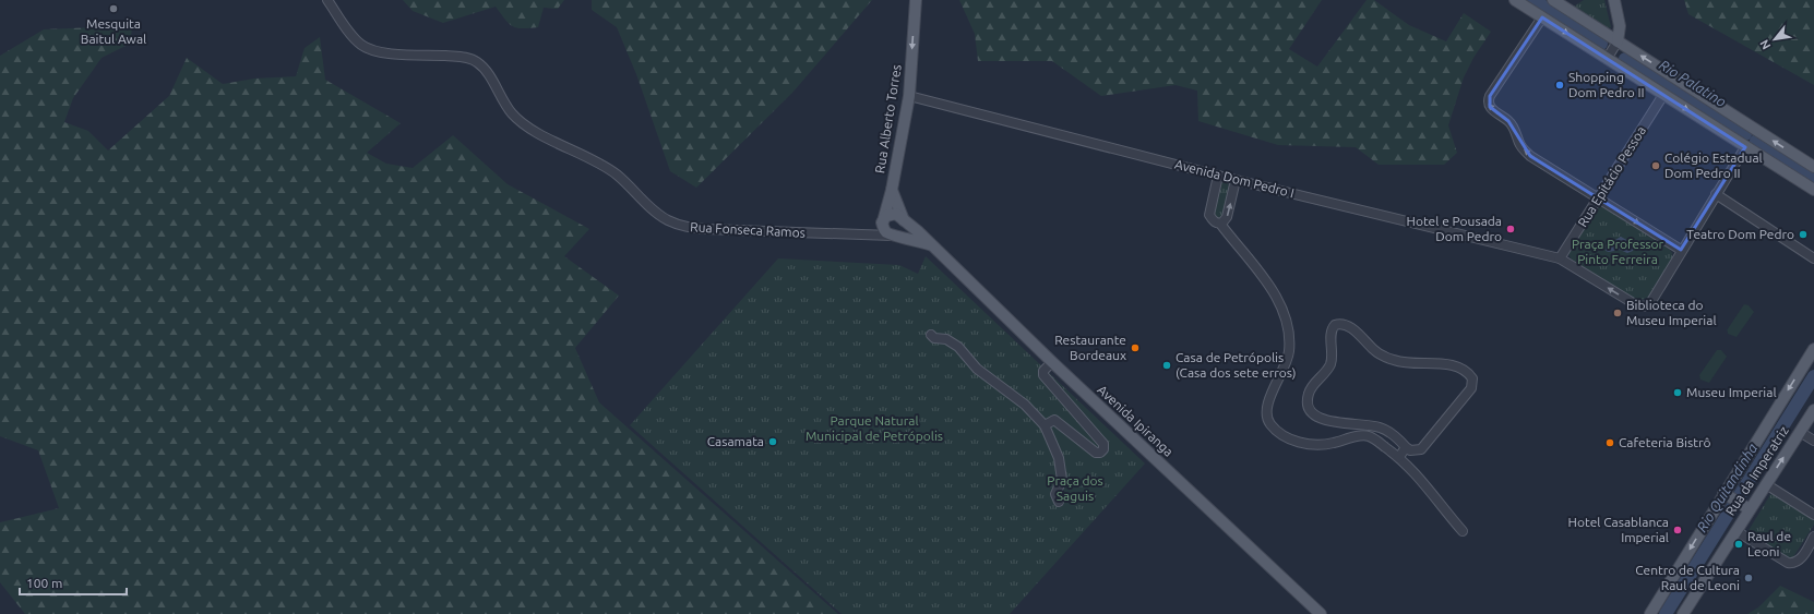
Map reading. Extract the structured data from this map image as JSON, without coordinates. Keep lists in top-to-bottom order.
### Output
{
  "streets": {
    "main road": ["Rua Alberto Torres", "Avenida Ipiranga", "Rua da Imperatriz"],
    "street": ["Rua Epitácio Pessoa", "Avenida Dom Pedro I", "Rua Fonseca Ramos"]
  },
  "crossings": [
    ["Rua Alberto Torres", "Avenida Dom Pedro I"],
    ["Rua Alberto Torres", "Rua Fonseca Ramos"],
    ["Rua Alberto Torres", "Avenida Ipiranga"],
    ["Rua Epitácio Pessoa", "Avenida Dom Pedro I"],
    ["Rua Fonseca Ramos", "Avenida Ipiranga"]
  ],
  "one_way": ["Rua Alberto Torres"],
  "water": ["Rio Palatino", "Rio Quitandinha"],
  "parks": ["Praça Professor Pinto Ferreira", "Parque Natural Municipal de Petrópolis", "Praça dos Saguis"],
  "places": [
    "Mesquita Baitul Awal",
    "Shopping Dom Pedro II",
    "Colégio Estadual Dom Pedro II",
    "Hotel e Pousada Dom Pedro",
    "Teatro Dom Pedro",
    "Biblioteca do Museu Imperial",
    "Restaurante Bordeaux",
    "Casa de Petrópolis (Casa dos sete erros)",
    "Museu Imperial",
    "Casamata",
    "Cafeteria Bistrô",
    "Hotel Casablanca Imperial",
    "Raul de Leoni",
    "Centro de Cultura Raul de Leoni"
  ],
  "scale_bar": "100 m",
  "north": "bottom left"
}
